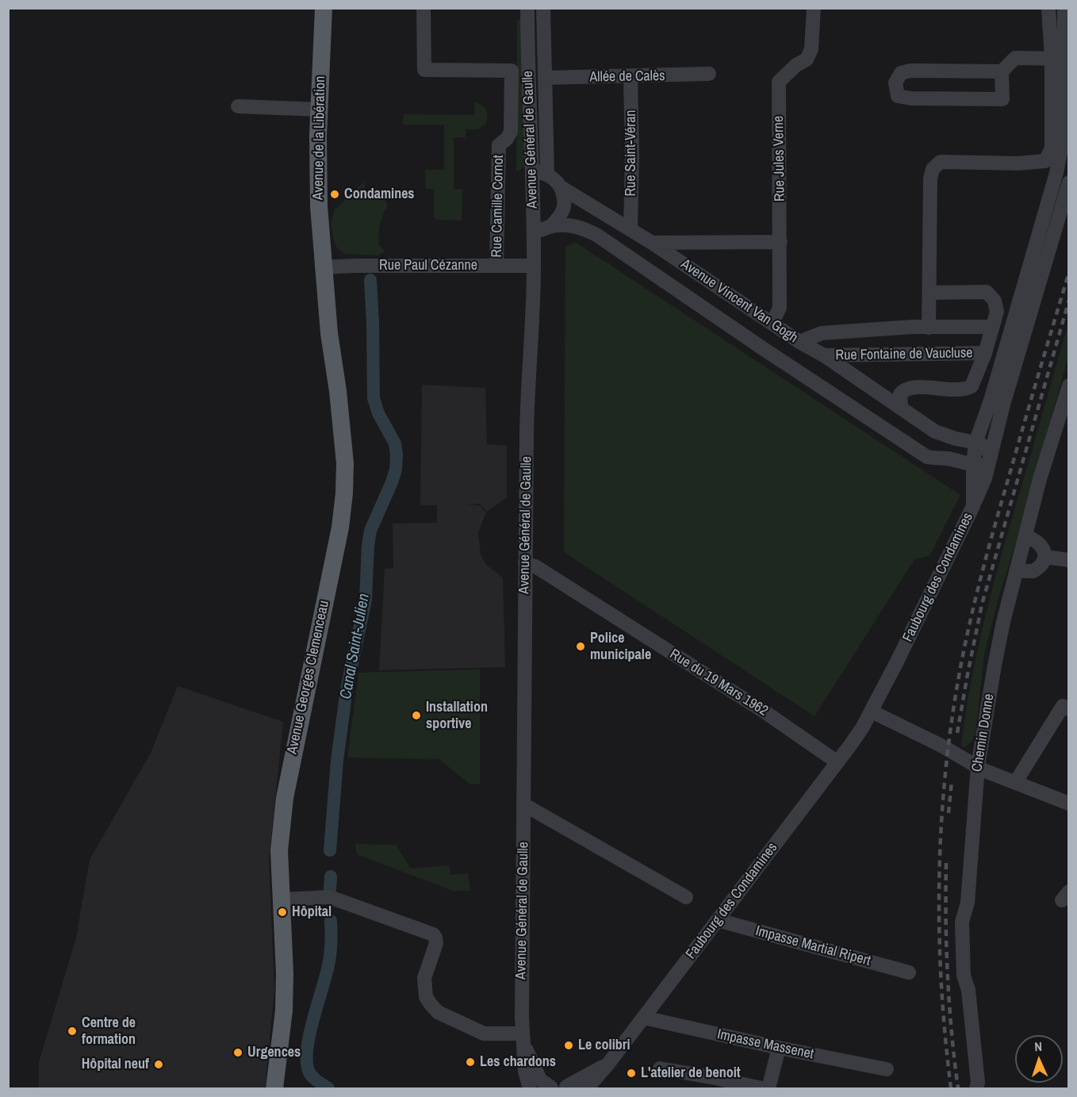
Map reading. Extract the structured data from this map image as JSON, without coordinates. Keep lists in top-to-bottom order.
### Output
{
  "streets": {
    "main road": ["Avenue de la Libération", "Avenue Georges Clemenceau"],
    "street": [
      "Allée de Calès",
      "Avenue Général de Gaulle",
      "Rue Saint-Véran",
      "Rue Jules Verne",
      "Rue Camille Cornot",
      "Rue Paul Cézanne",
      "Avenue Vincent Van Gogh",
      "Rue Fontaine de Vaucluse",
      "Faubourg des Condamines",
      "Rue du 19 Mars 1962",
      "Chemin Donne",
      "Impasse Martial Ripert",
      "Impasse Massenet"
    ]
  },
  "crossings": [
    ["Allée de Calès", "Rue Saint-Véran"],
    ["Avenue de la Libération", "Rue Paul Cézanne"],
    ["Avenue de la Libération", "Avenue Georges Clemenceau"],
    ["Avenue Général de Gaulle", "Rue Paul Cézanne"],
    ["Avenue Général de Gaulle", "Avenue Vincent Van Gogh"],
    ["Avenue Général de Gaulle", "Rue du 19 Mars 1962"],
    ["Rue Saint-Véran", "Avenue Vincent Van Gogh"],
    ["Rue Jules Verne", "Avenue Vincent Van Gogh"],
    ["Rue Camille Cornot", "Rue Paul Cézanne"],
    ["Rue Paul Cézanne", "Avenue Georges Clemenceau"],
    ["Avenue Vincent Van Gogh", "Rue Fontaine de Vaucluse"],
    ["Avenue Vincent Van Gogh", "Faubourg des Condamines"],
    ["Rue Fontaine de Vaucluse", "Faubourg des Condamines"],
    ["Faubourg des Condamines", "Rue du 19 Mars 1962"],
    ["Faubourg des Condamines", "Impasse Martial Ripert"],
    ["Faubourg des Condamines", "Impasse Massenet"]
  ],
  "water": ["Canal Saint-Julien"],
  "places": [
    "Condamines",
    "Police municipale",
    "Installation sportive",
    "Hôpital",
    "Centre de formation",
    "Le colibri",
    "Urgences",
    "Les chardons",
    "Hôpital neuf",
    "L'atelier de benoit"
  ],
  "north": "top"
}
